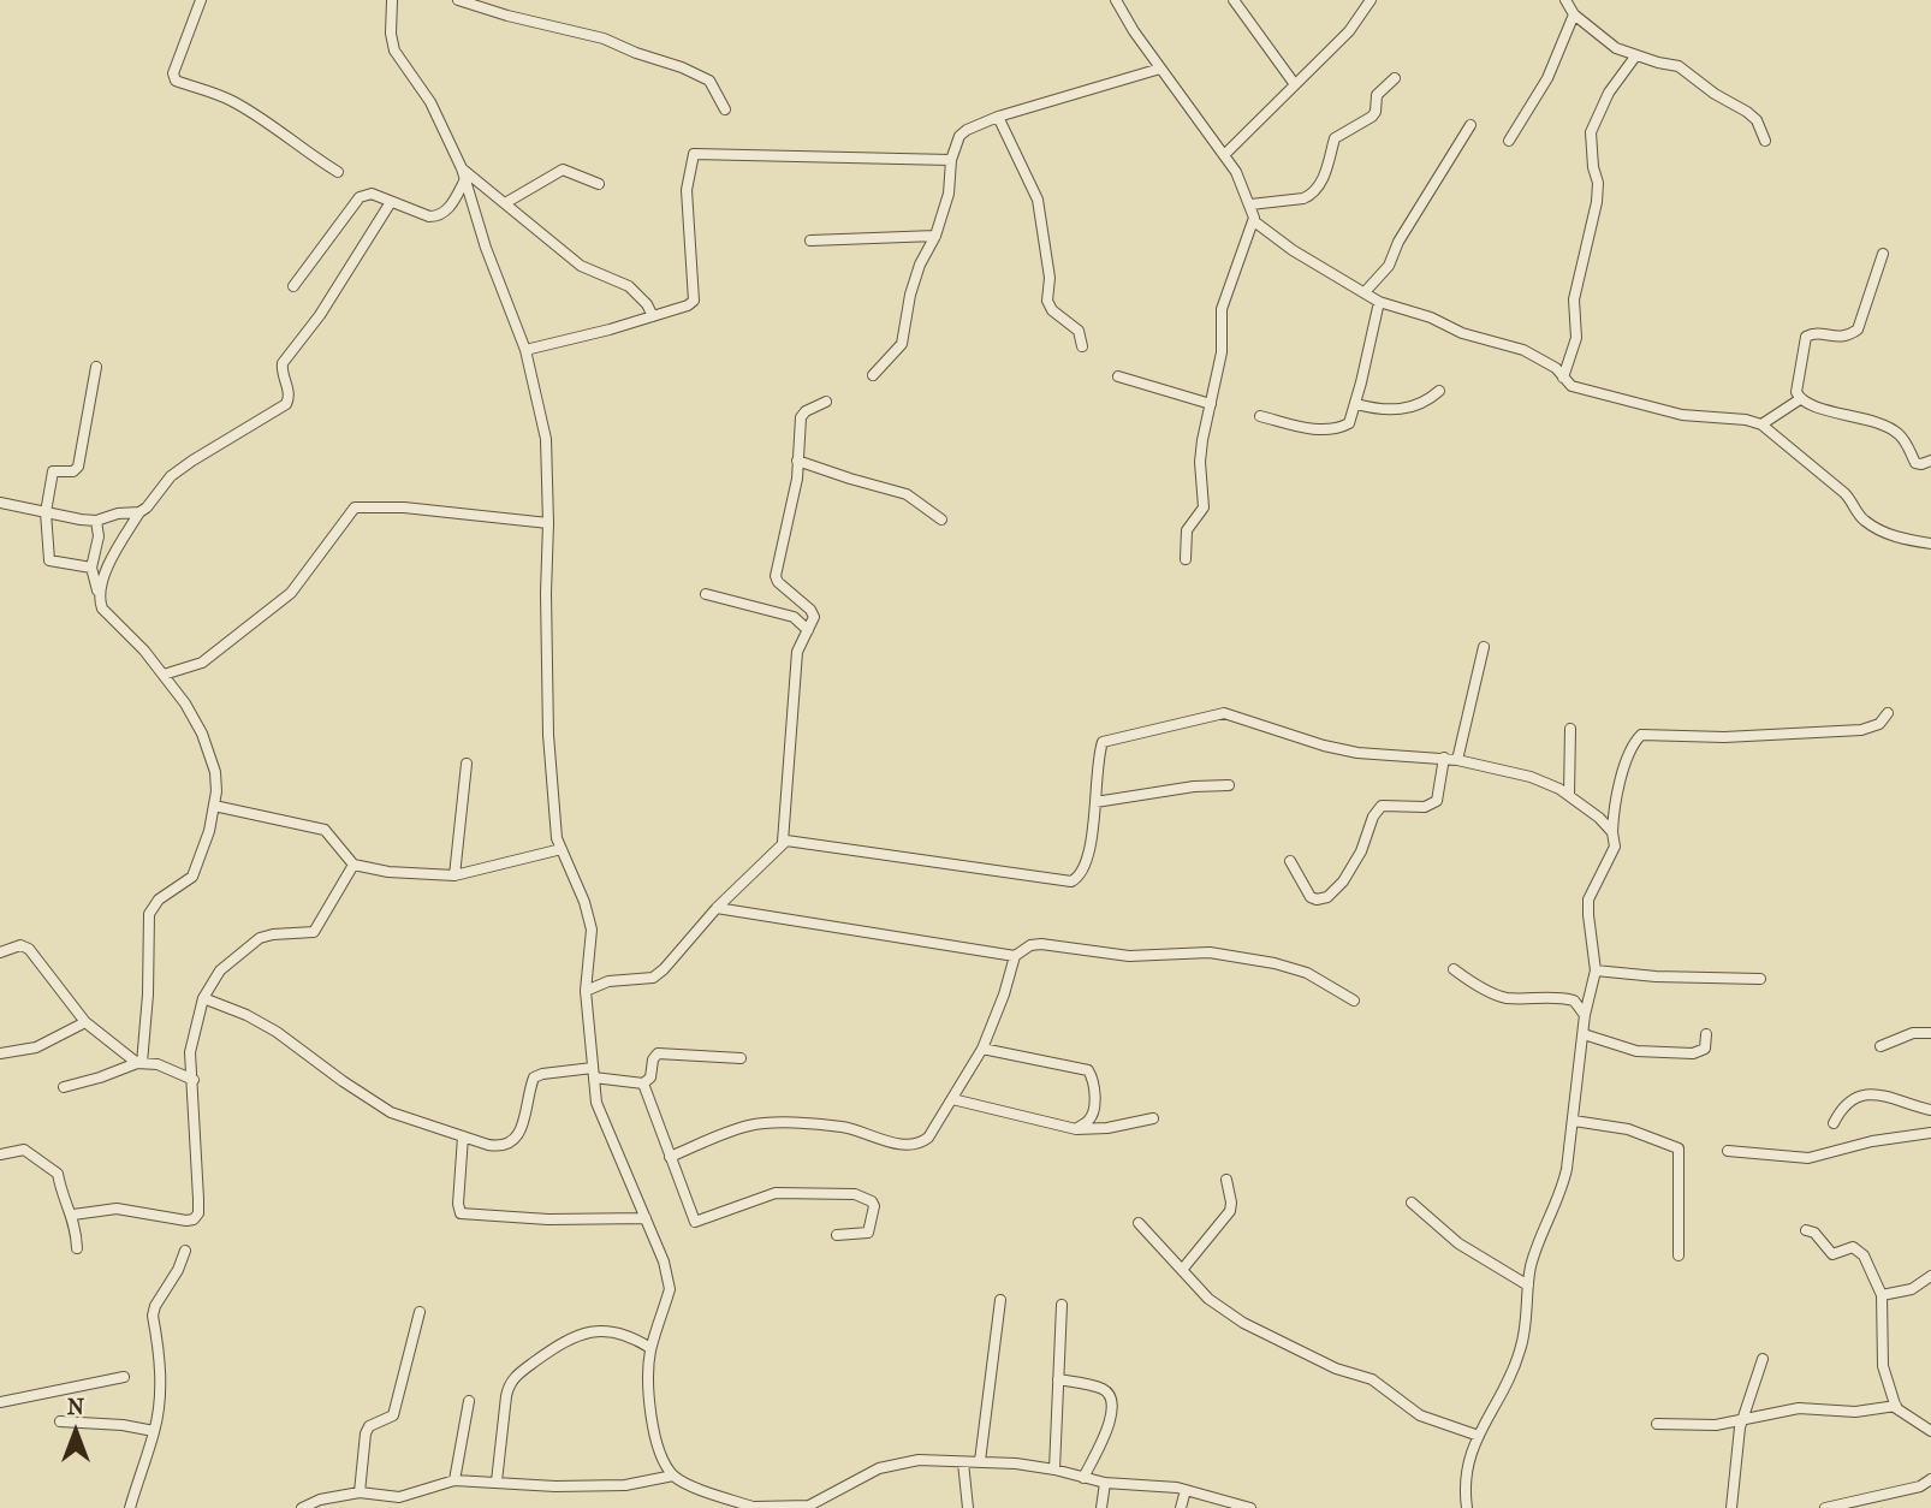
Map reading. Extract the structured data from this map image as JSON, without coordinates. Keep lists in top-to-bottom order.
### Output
{
  "north": "top"
}
